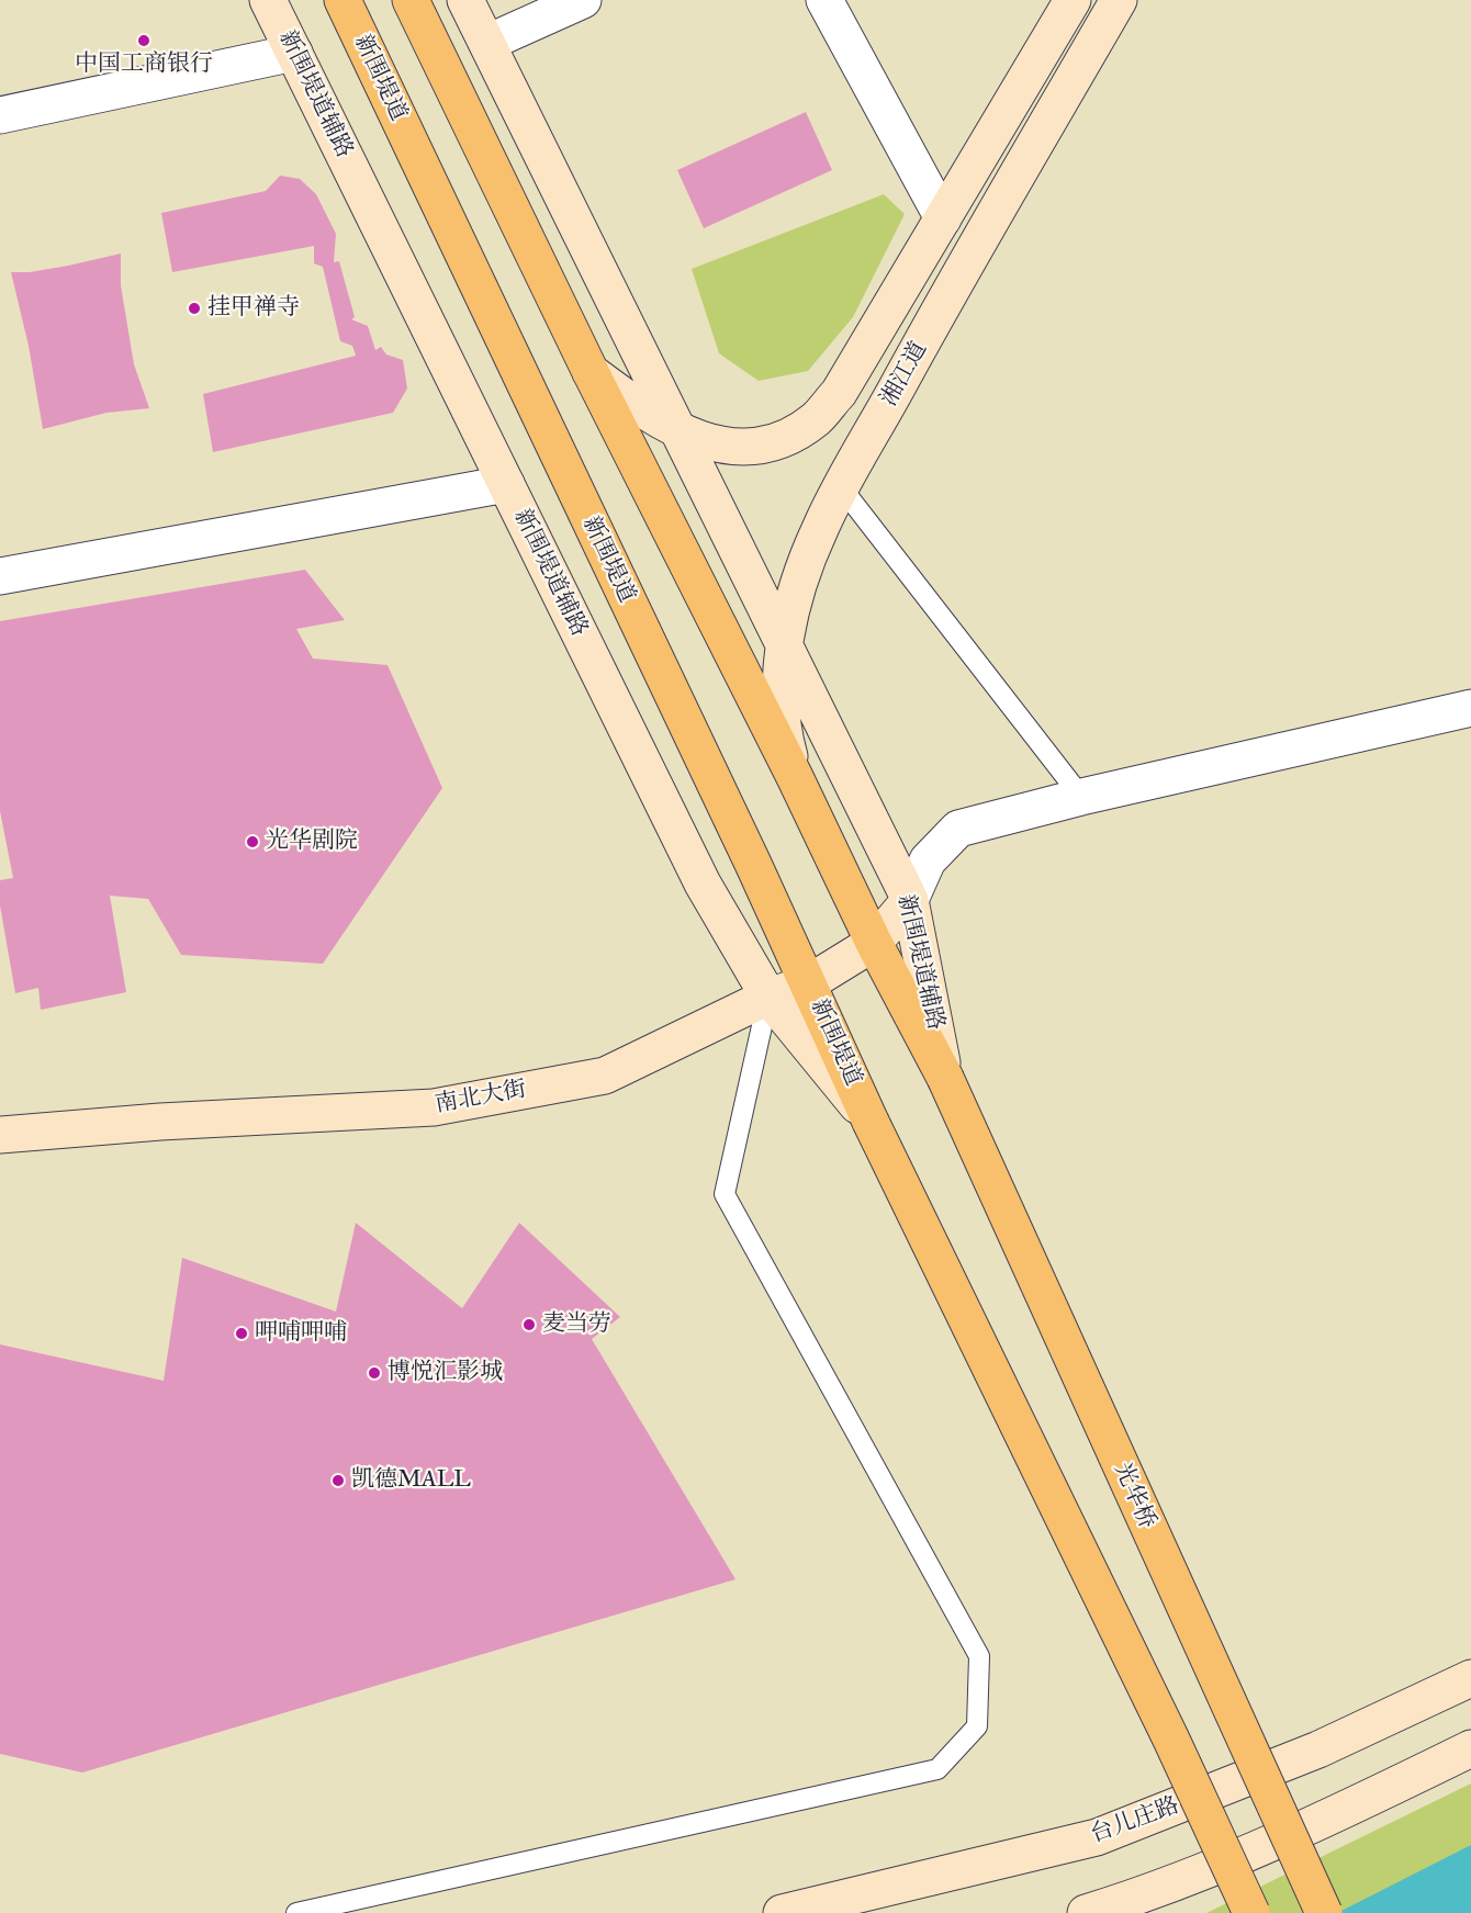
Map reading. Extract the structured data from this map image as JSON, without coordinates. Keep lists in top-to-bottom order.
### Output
{
  "streets": {
    "highway": ["新围堤道", "光华桥"],
    "street": [
      "新围堤道辅路",
      "湘江道",
      "南北大街",
      "台儿庄路"
    ]
  },
  "crossings": [
    ["新围堤道", "新围堤道辅路"],
    ["新围堤道", "南北大街"],
    ["新围堤道辅路", "湘江道"],
    ["新围堤道辅路", "南北大街"],
    ["新围堤道辅路", "光华桥"]
  ],
  "places": [
    "中国工商银行",
    "挂甲禅寺",
    "光华剧院",
    "麦当劳",
    "呷哺呷哺",
    "博悦汇影城",
    "凯德MALL"
  ]
}
